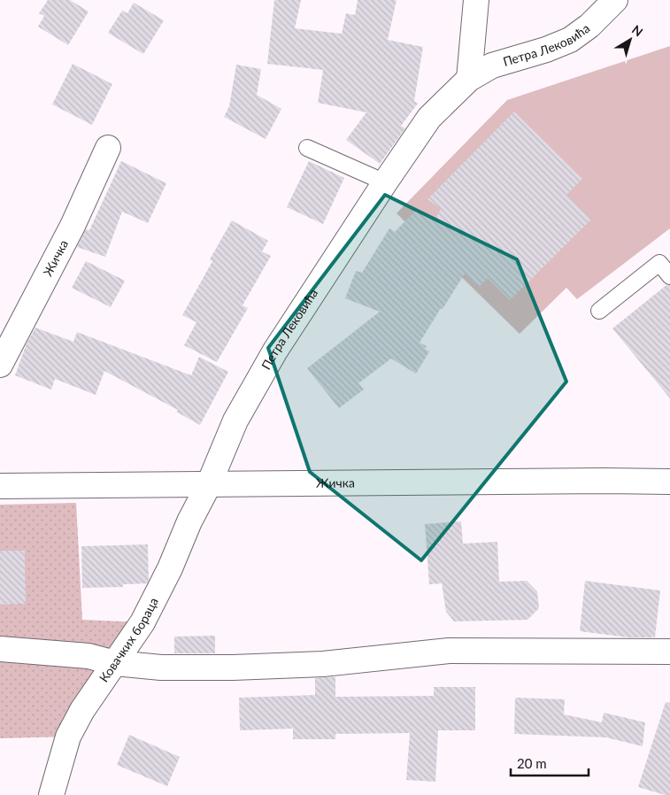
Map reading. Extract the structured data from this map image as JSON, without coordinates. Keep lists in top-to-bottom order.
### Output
{
  "streets": {
    "street": ["Петра Лековића", "Жичка", "Ковачких бораца"]
  },
  "crossings": [
    ["Петра Лековића", "Жичка"],
    ["Петра Лековића", "Ковачких бораца"],
    ["Жичка", "Ковачких бораца"]
  ],
  "scale_bar": "20 m",
  "north": "top right"
}
